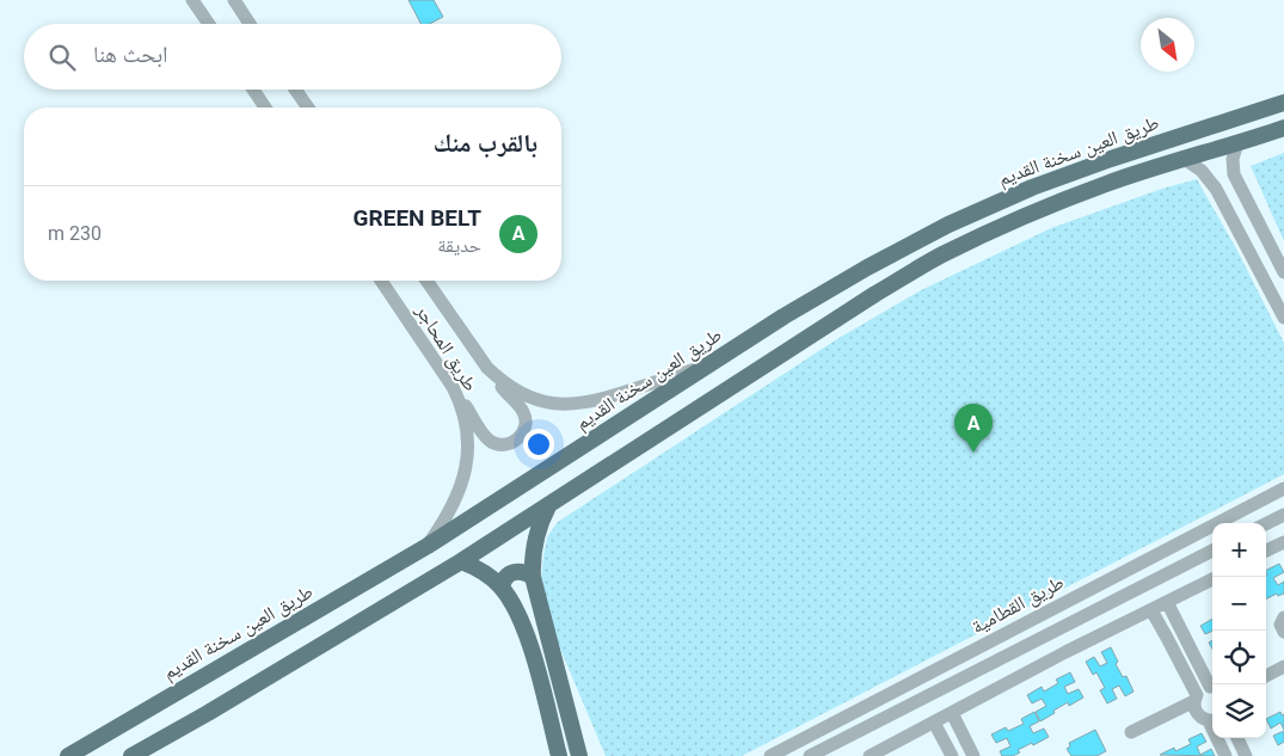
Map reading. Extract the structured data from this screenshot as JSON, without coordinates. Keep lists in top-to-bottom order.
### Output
{
  "streets": {
    "main road": ["طريق العين سخنة القديم"],
    "street": ["طريق المحاجر", "طريق القطامية"]
  },
  "crossings": [
    ["طريق العين سخنة القديم", "طريق المحاجر"]
  ],
  "north": "bottom right",
  "page": {
    "search": "ابحث هنا",
    "heading": "بالقرب منك",
    "list": [
      {
        "mark": "A",
        "name": "GREEN BELT",
        "note": "حديقة",
        "value": "230 m"
      }
    ],
    "pins": "A",
    "map_buttons": ["+", "−"]
  }
}
